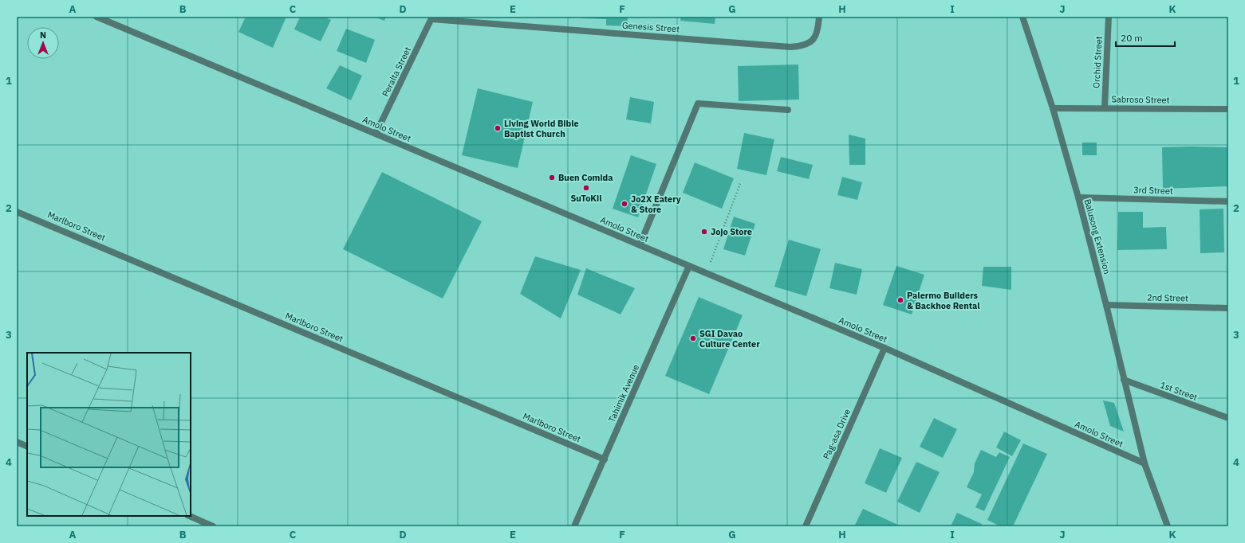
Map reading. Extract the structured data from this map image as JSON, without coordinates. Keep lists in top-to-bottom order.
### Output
{
  "streets": {
    "street": [
      "Genesis Street",
      "Orchid Street",
      "Peralta Street",
      "Sabroso Street",
      "Amolo Street",
      "3rd Street",
      "Marlboro Street",
      "Balusong Extension",
      "2nd Street",
      "1st Street",
      "Tahimik Avenue",
      "Pag-asa Drive"
    ]
  },
  "crossings": [
    ["Genesis Street", "Peralta Street"],
    ["Orchid Street", "Sabroso Street"],
    ["Peralta Street", "Amolo Street"],
    ["Sabroso Street", "Balusong Extension"],
    ["Amolo Street", "Balusong Extension"],
    ["Amolo Street", "Tahimik Avenue"],
    ["Amolo Street", "Pag-asa Drive"],
    ["3rd Street", "Balusong Extension"],
    ["Marlboro Street", "Tahimik Avenue"],
    ["Balusong Extension", "2nd Street"],
    ["Balusong Extension", "1st Street"]
  ],
  "places": [
    "Living World Bible Baptist Church",
    "Buen Comida",
    "SuToKil",
    "Jo2X Eatery & Store",
    "Jojo Store",
    "Palermo Builders & Backhoe Rental",
    "SGI Davao Culture Center"
  ],
  "scale_bar": "20 m",
  "north": "top",
  "grid": {
    "columns": [
      "A",
      "B",
      "C",
      "D",
      "E",
      "F",
      "G",
      "H",
      "I",
      "J",
      "K"
    ],
    "rows": [
      "1",
      "2",
      "3",
      "4"
    ]
  }
}
